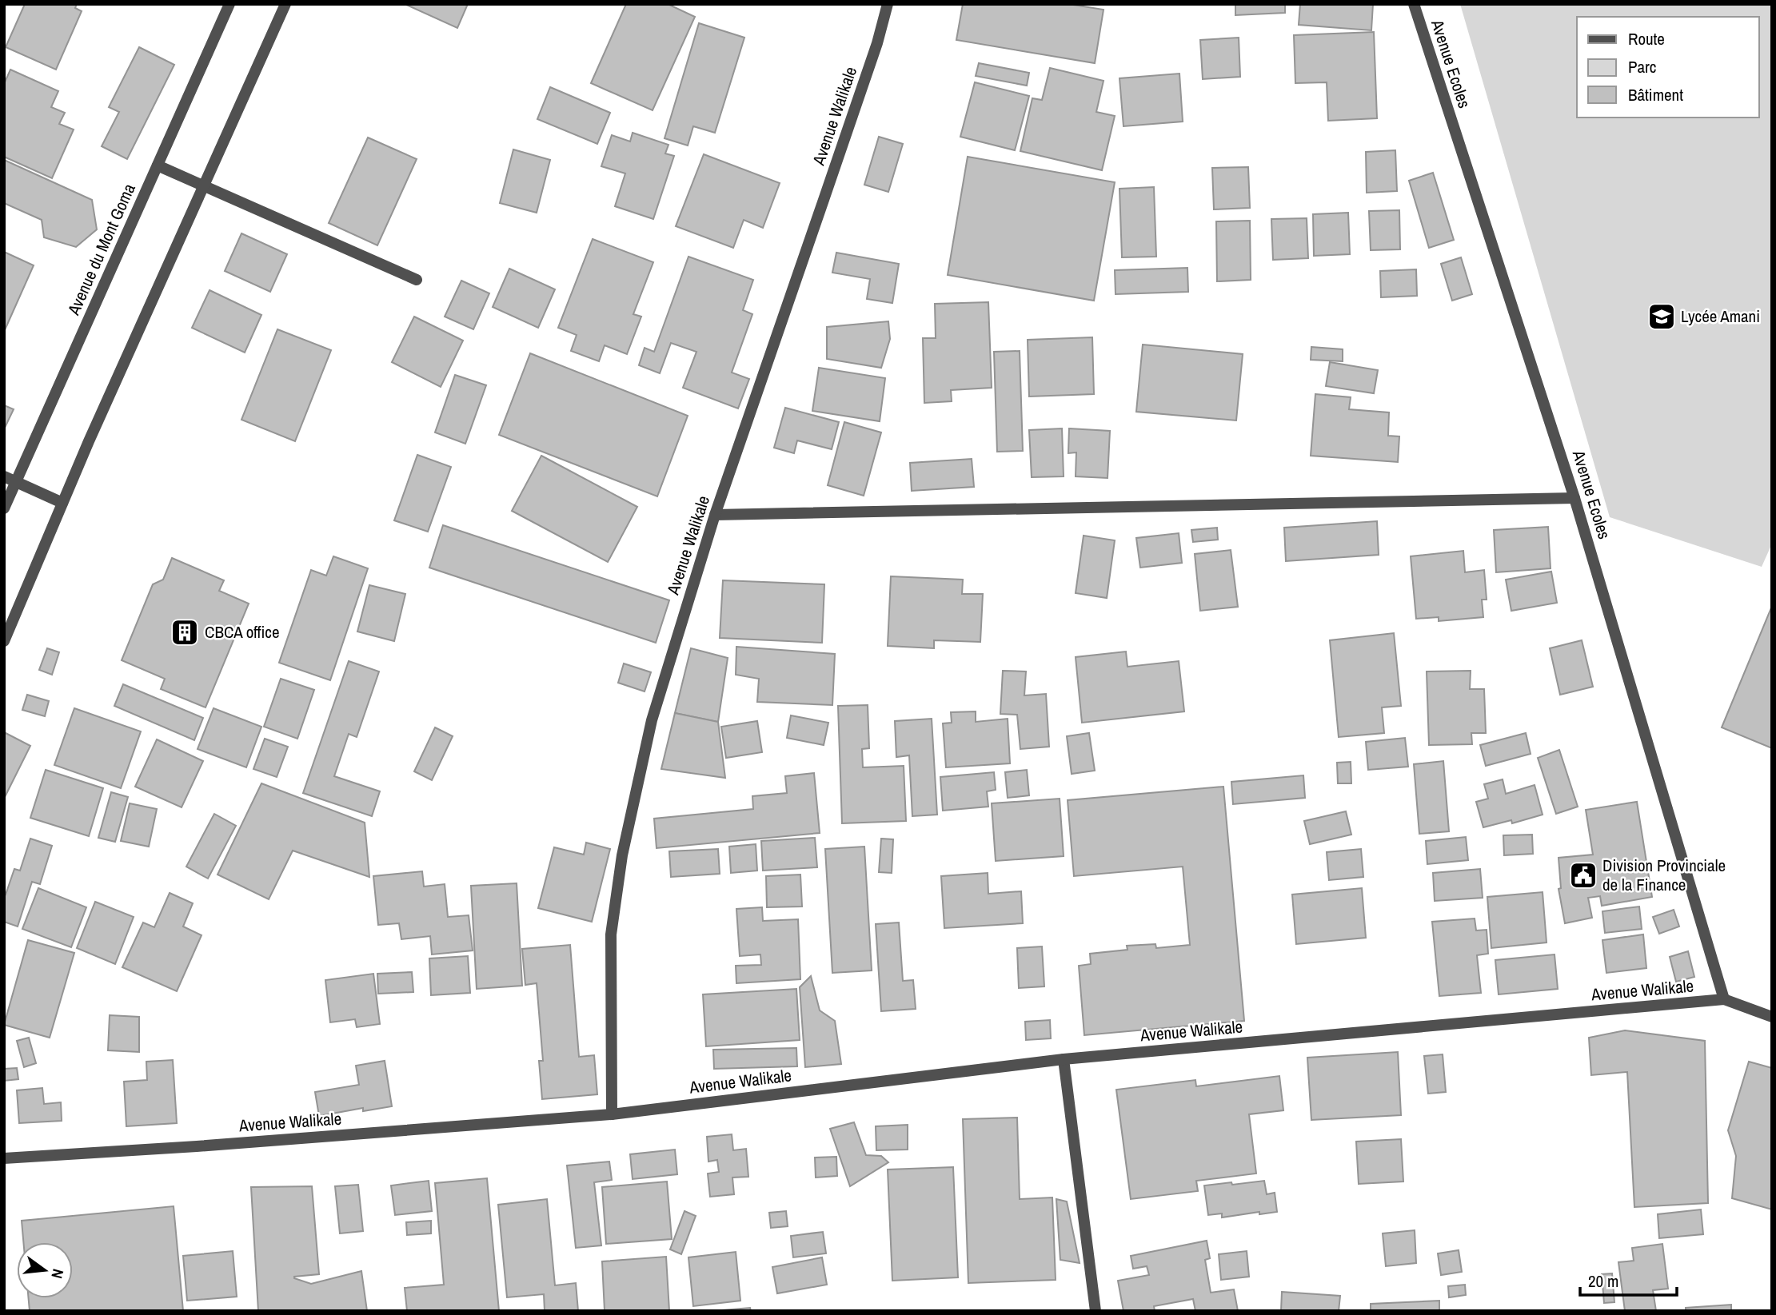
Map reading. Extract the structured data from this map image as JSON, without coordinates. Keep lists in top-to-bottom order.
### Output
{
  "streets": {
    "street": ["Avenue Ecoles", "Avenue Walikale", "Avenue du Mont Goma"]
  },
  "crossings": [
    ["Avenue Ecoles", "Avenue Walikale"]
  ],
  "places": {
    "school or university": ["Lycée Amani"],
    "building": ["CBCA office"],
    "public building": ["Division Provinciale de la Finance"]
  },
  "legend": ["Route", "Parc", "Bâtiment"],
  "scale_bar": "20 m",
  "north": "right"
}
